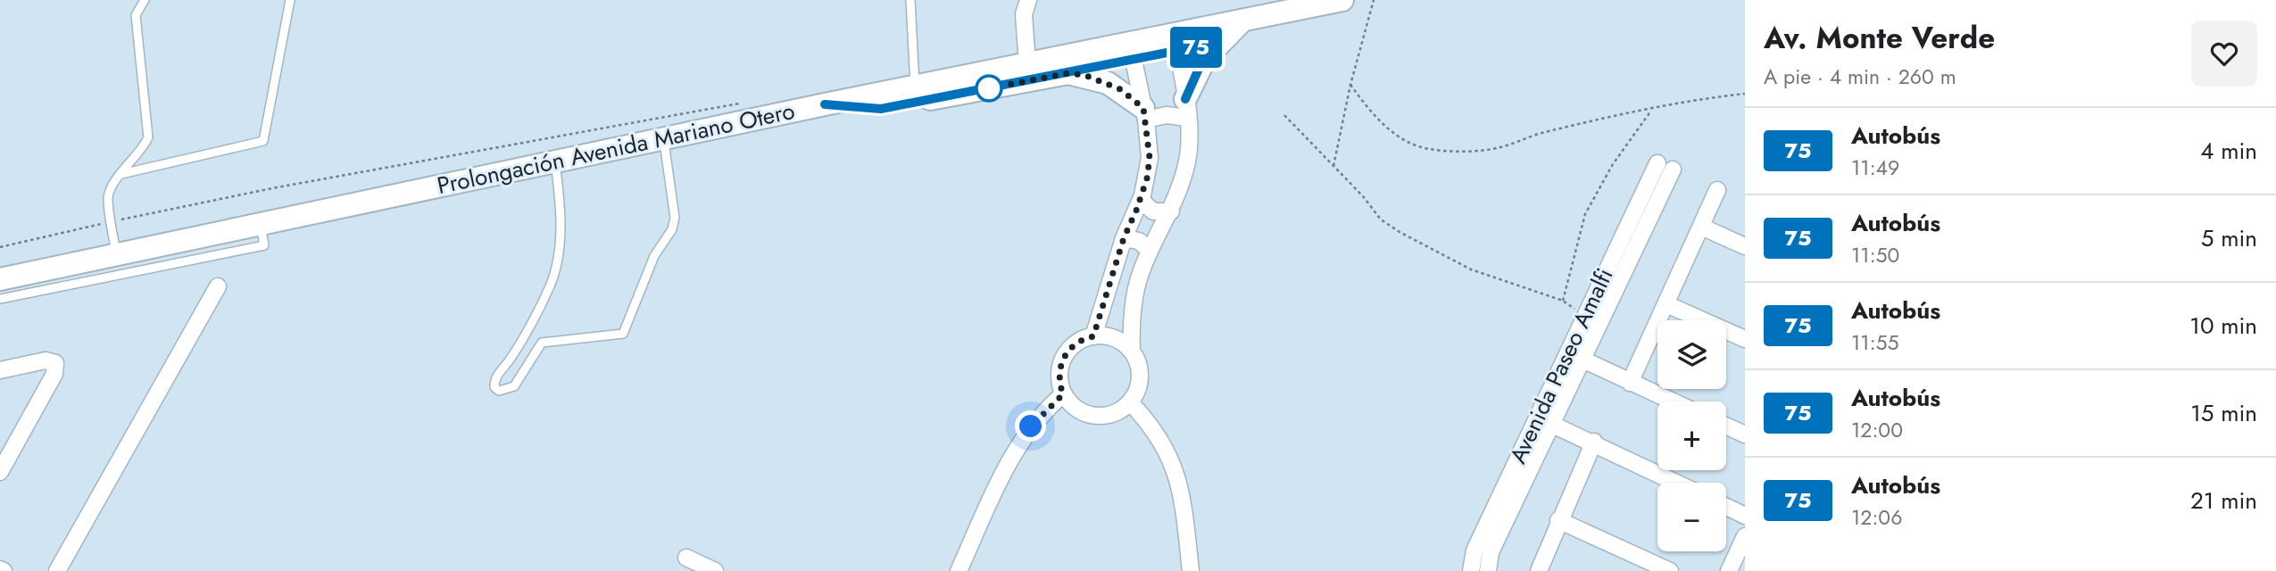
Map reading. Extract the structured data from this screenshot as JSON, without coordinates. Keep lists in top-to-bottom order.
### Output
{
  "streets": {
    "street": ["Prolongación Avenida Mariano Otero", "Avenida Paseo Amalfi"]
  },
  "lines": ["bus line 75"],
  "page": {
    "on_map": "75",
    "heading": ["Av. Monte Verde", "A pie · 4 min · 260 m"],
    "list": [
      {
        "mark": "75",
        "name": "Autobús",
        "note": "11:49",
        "value": "4 min"
      },
      {
        "mark": "75",
        "name": "Autobús",
        "note": "11:50",
        "value": "5 min"
      },
      {
        "mark": "75",
        "name": "Autobús",
        "note": "11:55",
        "value": "10 min"
      },
      {
        "mark": "75",
        "name": "Autobús",
        "note": "12:00",
        "value": "15 min"
      },
      {
        "mark": "75",
        "name": "Autobús",
        "note": "12:06",
        "value": "21 min"
      }
    ],
    "map_buttons": ["+", "−"]
  }
}
